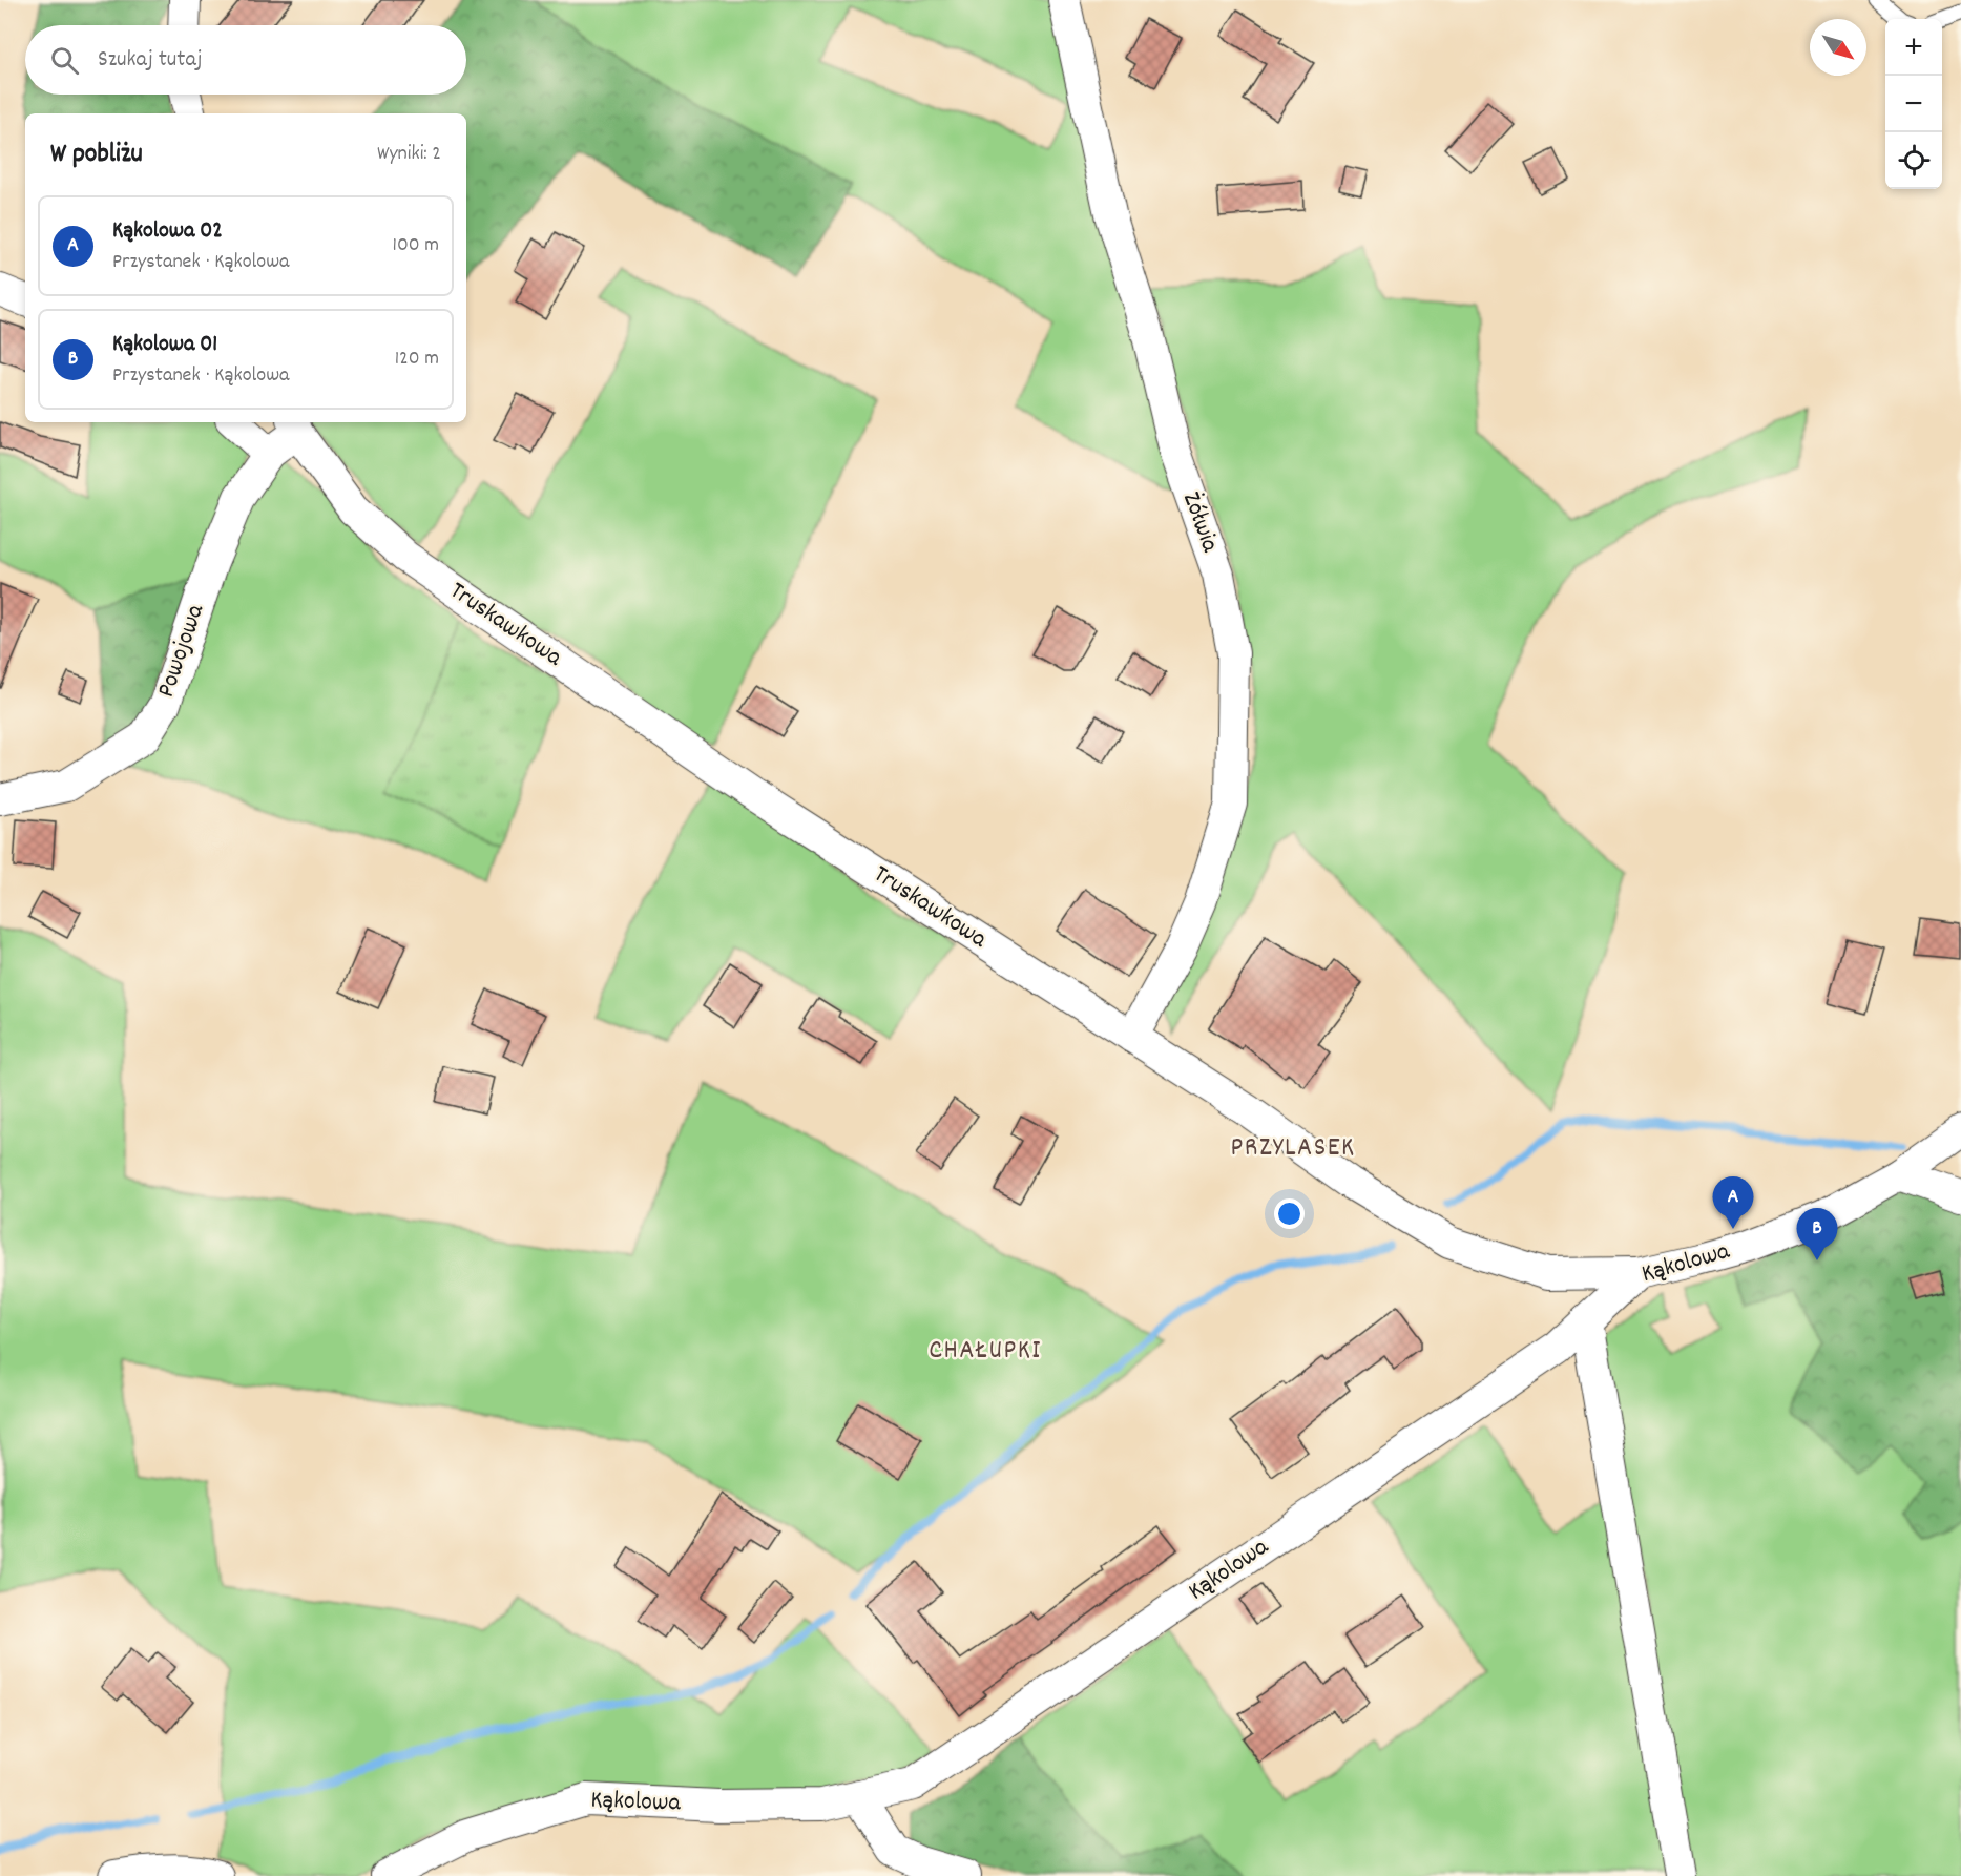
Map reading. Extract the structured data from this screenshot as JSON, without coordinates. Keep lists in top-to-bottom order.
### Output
{
  "streets": {
    "street": [
      "Żółwia",
      "Truskawkowa",
      "Powojowa",
      "Kąkolowa"
    ]
  },
  "crossings": [
    ["Żółwia", "Truskawkowa"],
    ["Truskawkowa", "Powojowa"],
    ["Truskawkowa", "Kąkolowa"]
  ],
  "districts": ["PRZYLASEK", "CHAŁUPKI"],
  "north": "bottom right",
  "page": {
    "map_buttons": ["+", "−"],
    "search": "Szukaj tutaj",
    "heading": ["W pobliżu", "Wyniki: 2"],
    "list": [
      {
        "mark": "A",
        "name": "Kąkolowa 02",
        "note": "Przystanek · Kąkolowa",
        "value": "100 m"
      },
      {
        "mark": "B",
        "name": "Kąkolowa 01",
        "note": "Przystanek · Kąkolowa",
        "value": "120 m"
      }
    ],
    "pins": ["A", "B"]
  }
}
